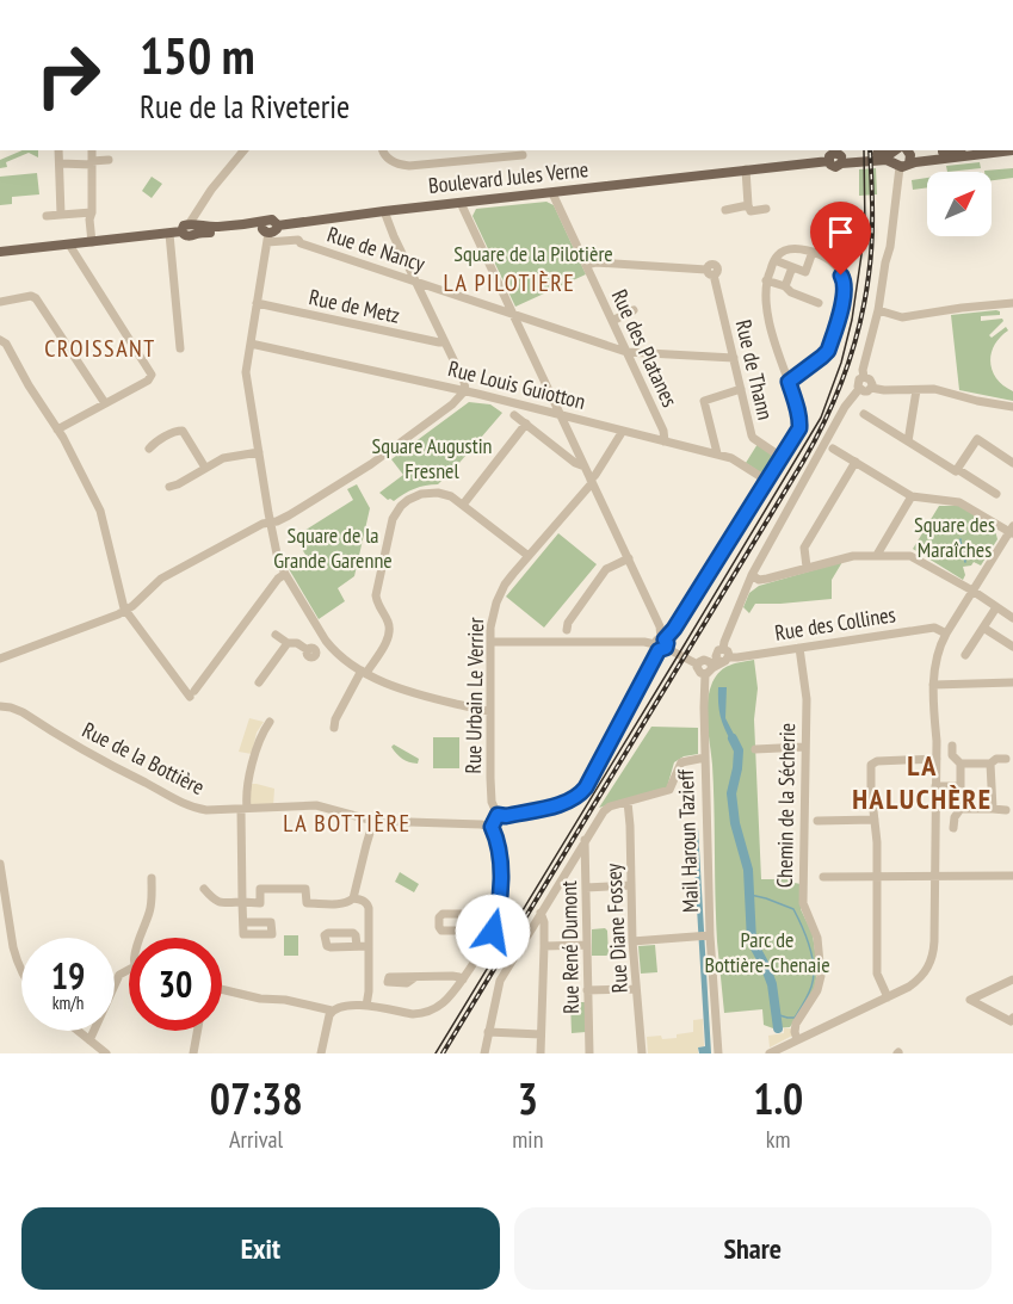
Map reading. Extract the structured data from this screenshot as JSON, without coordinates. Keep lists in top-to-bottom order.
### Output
{
  "streets": {
    "main road": ["Boulevard Jules Verne"],
    "street": [
      "Rue de Nancy",
      "Rue de Metz",
      "Rue des Platanes",
      "Rue de Thann",
      "Rue Louis Guiotton",
      "Rue des Collines",
      "Rue Urbain Le Verrier",
      "Rue de la Bottière",
      "Chemin de la Sécherie",
      "Mail Haroun Tazieff",
      "Rue Diane Fossey",
      "Rue René Dumont"
    ]
  },
  "crossings": [
    ["Boulevard Jules Verne", "Rue de Nancy"],
    ["Boulevard Jules Verne", "Rue des Platanes"],
    ["Rue de Nancy", "Rue des Platanes"],
    ["Rue de Nancy", "Rue de Thann"],
    ["Rue des Platanes", "Rue de Thann"],
    ["Rue des Platanes", "Rue Louis Guiotton"],
    ["Rue Louis Guiotton", "Rue Urbain Le Verrier"],
    ["Rue des Collines", "Chemin de la Sécherie"]
  ],
  "districts": [
    "LA PILOTIÈRE",
    "CROISSANT",
    "LA HALUCHÈRE",
    "LA BOTTIÈRE"
  ],
  "parks": [
    "Square de la Pilotière",
    "Square Augustin Fresnel",
    "Square des Maraîches",
    "Square de la Grande Garenne",
    "Parc de Bottière-Chenaie"
  ],
  "north": "top right",
  "page": {
    "turn": ["150 m", "Rue de la Riveterie"],
    "speed": "19 km/h",
    "limit": "30",
    "eta": [
      "07:38",
      "Arrival",
      "3",
      "min",
      "1.0",
      "km"
    ],
    "buttons": ["Exit", "Share"]
  }
}
